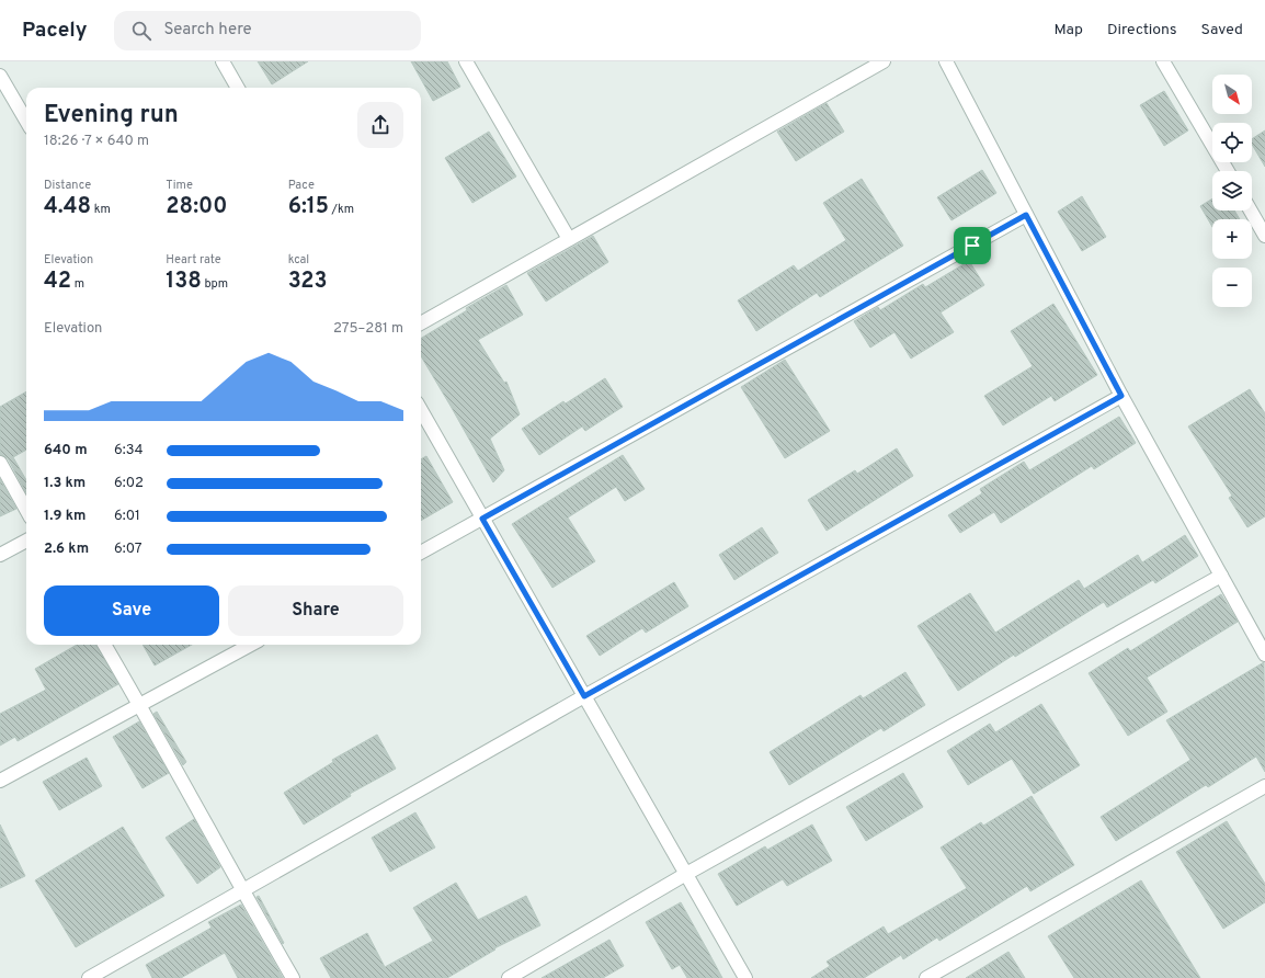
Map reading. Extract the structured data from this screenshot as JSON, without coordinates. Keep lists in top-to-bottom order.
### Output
{
  "north": "bottom right",
  "page": {
    "header": "Pacely",
    "search": "Search here",
    "nav": ["Map", "Directions", "Saved"],
    "map_buttons": ["+", "−"],
    "heading": ["Evening run", "18:26 · 7 × 640 m"],
    "stats": [
      ["Distance", "4.48 km"],
      ["Time", "28:00"],
      ["Pace", "6:15 /km"],
      ["Elevation", "42 m"],
      ["Heart rate", "138 bpm"],
      ["kcal", "323"]
    ],
    "chart": ["Elevation", "275–281 m"],
    "list": [
      {
        "name": "640 m",
        "note": "6:34"
      },
      {
        "name": "1.3 km",
        "note": "6:02"
      },
      {
        "name": "1.9 km",
        "note": "6:01"
      },
      {
        "name": "2.6 km",
        "note": "6:07"
      }
    ],
    "buttons": ["Save", "Share"]
  }
}
